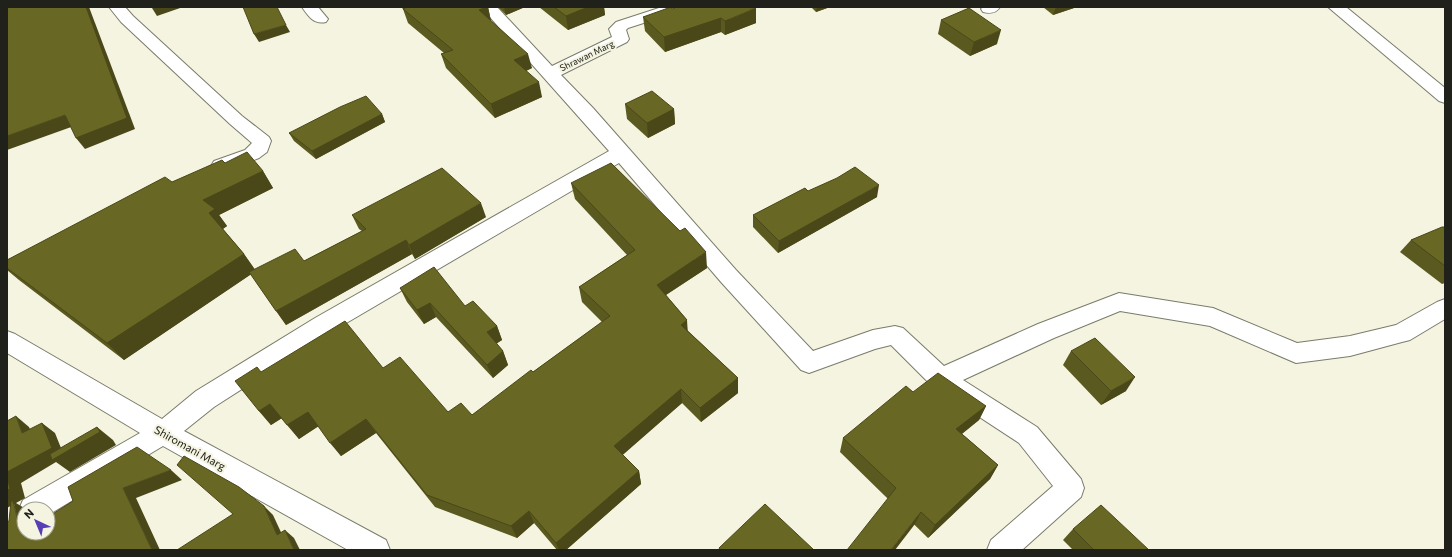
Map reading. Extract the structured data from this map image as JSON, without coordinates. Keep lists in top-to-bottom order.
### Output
{
  "streets": {
    "street": ["Shrawan Marg", "Shiromani Marg"]
  },
  "north": "top left"
}
